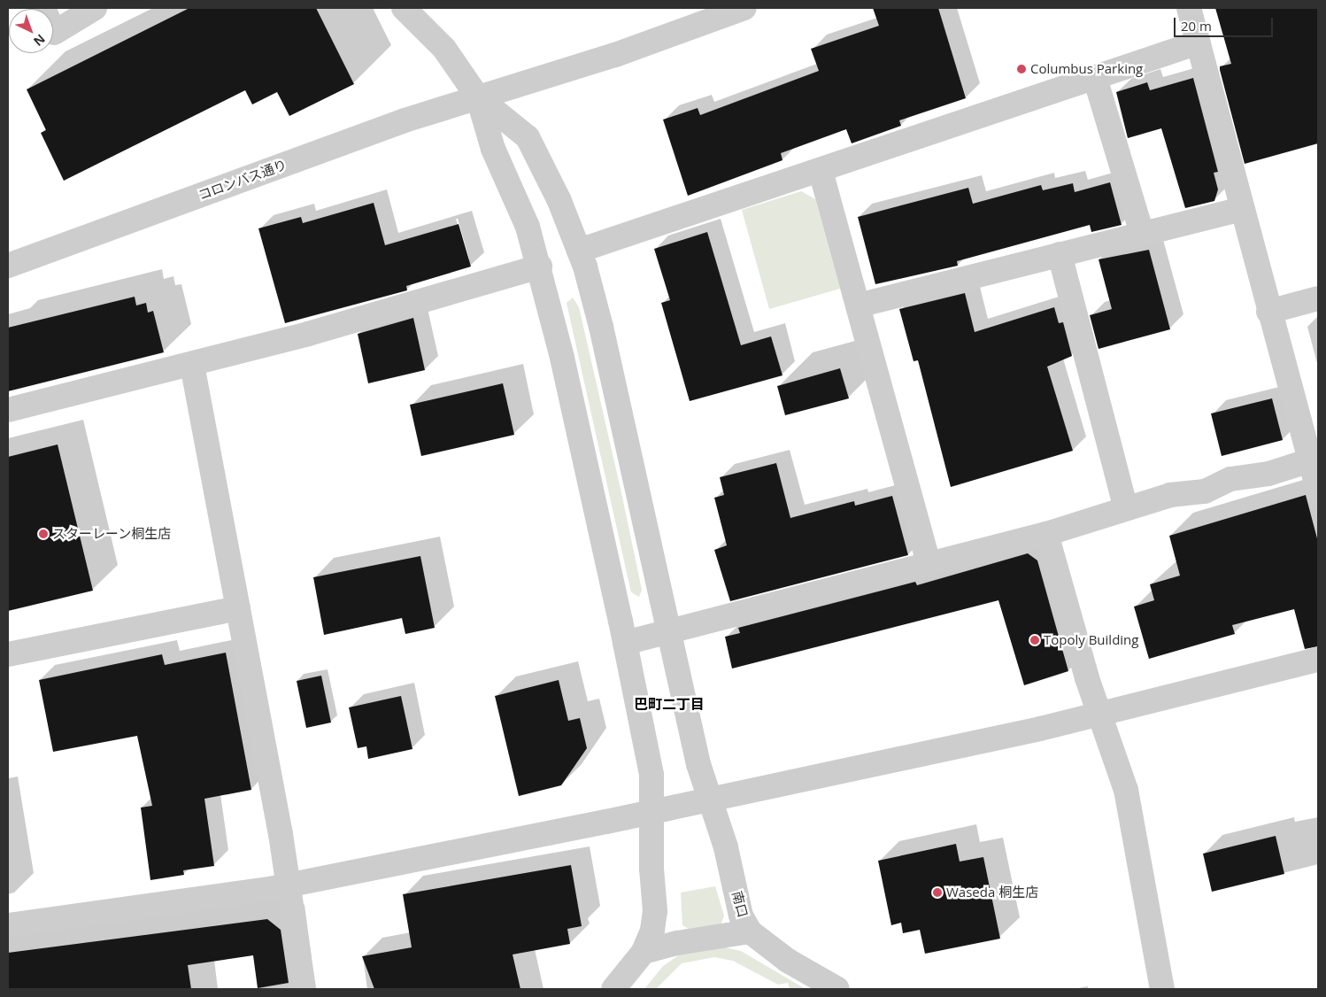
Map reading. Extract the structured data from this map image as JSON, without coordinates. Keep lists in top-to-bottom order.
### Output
{
  "streets": {
    "street": ["コロンバス通り", "南口"]
  },
  "crossings": [
    ["コロンバス通り", "南口"]
  ],
  "districts": ["巴町二丁目"],
  "places": [
    "Columbus Parking",
    "スターレーン桐生店",
    "Topoly Building",
    "Waseda 桐生店"
  ],
  "scale_bar": "20 m",
  "north": "bottom right"
}
